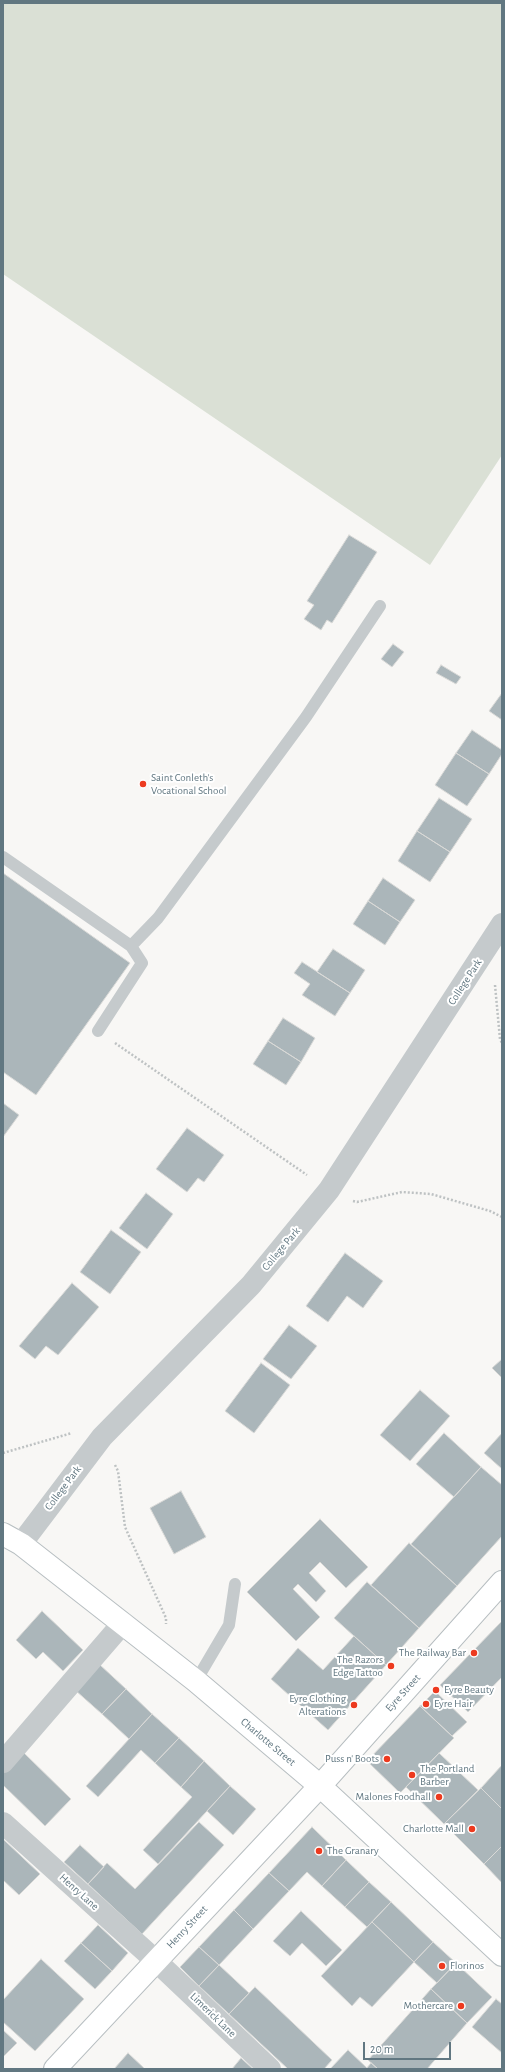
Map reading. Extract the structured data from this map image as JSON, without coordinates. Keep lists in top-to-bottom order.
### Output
{
  "streets": {
    "street": [
      "College Park",
      "Eyre Street",
      "Charlotte Street",
      "Henry Lane",
      "Henry Street",
      "Limerick Lane"
    ]
  },
  "crossings": [
    ["College Park", "Charlotte Street"],
    ["Eyre Street", "Charlotte Street"],
    ["Eyre Street", "Henry Street"],
    ["Charlotte Street", "Henry Street"],
    ["Henry Lane", "Henry Street"],
    ["Henry Lane", "Limerick Lane"],
    ["Henry Street", "Limerick Lane"]
  ],
  "places": [
    "Saint Conleth's Vocational School",
    "The Railway Bar",
    "The Razors Edge Tattoo",
    "Eyre Beauty",
    "Eyre Hair",
    "Eyre Clothing Alterations",
    "Puss n' Boots",
    "The Portland Barber",
    "Malones Foodhall",
    "Charlotte Mall",
    "The Granary",
    "Florinos",
    "Mothercare"
  ],
  "scale_bar": "20 m"
}
